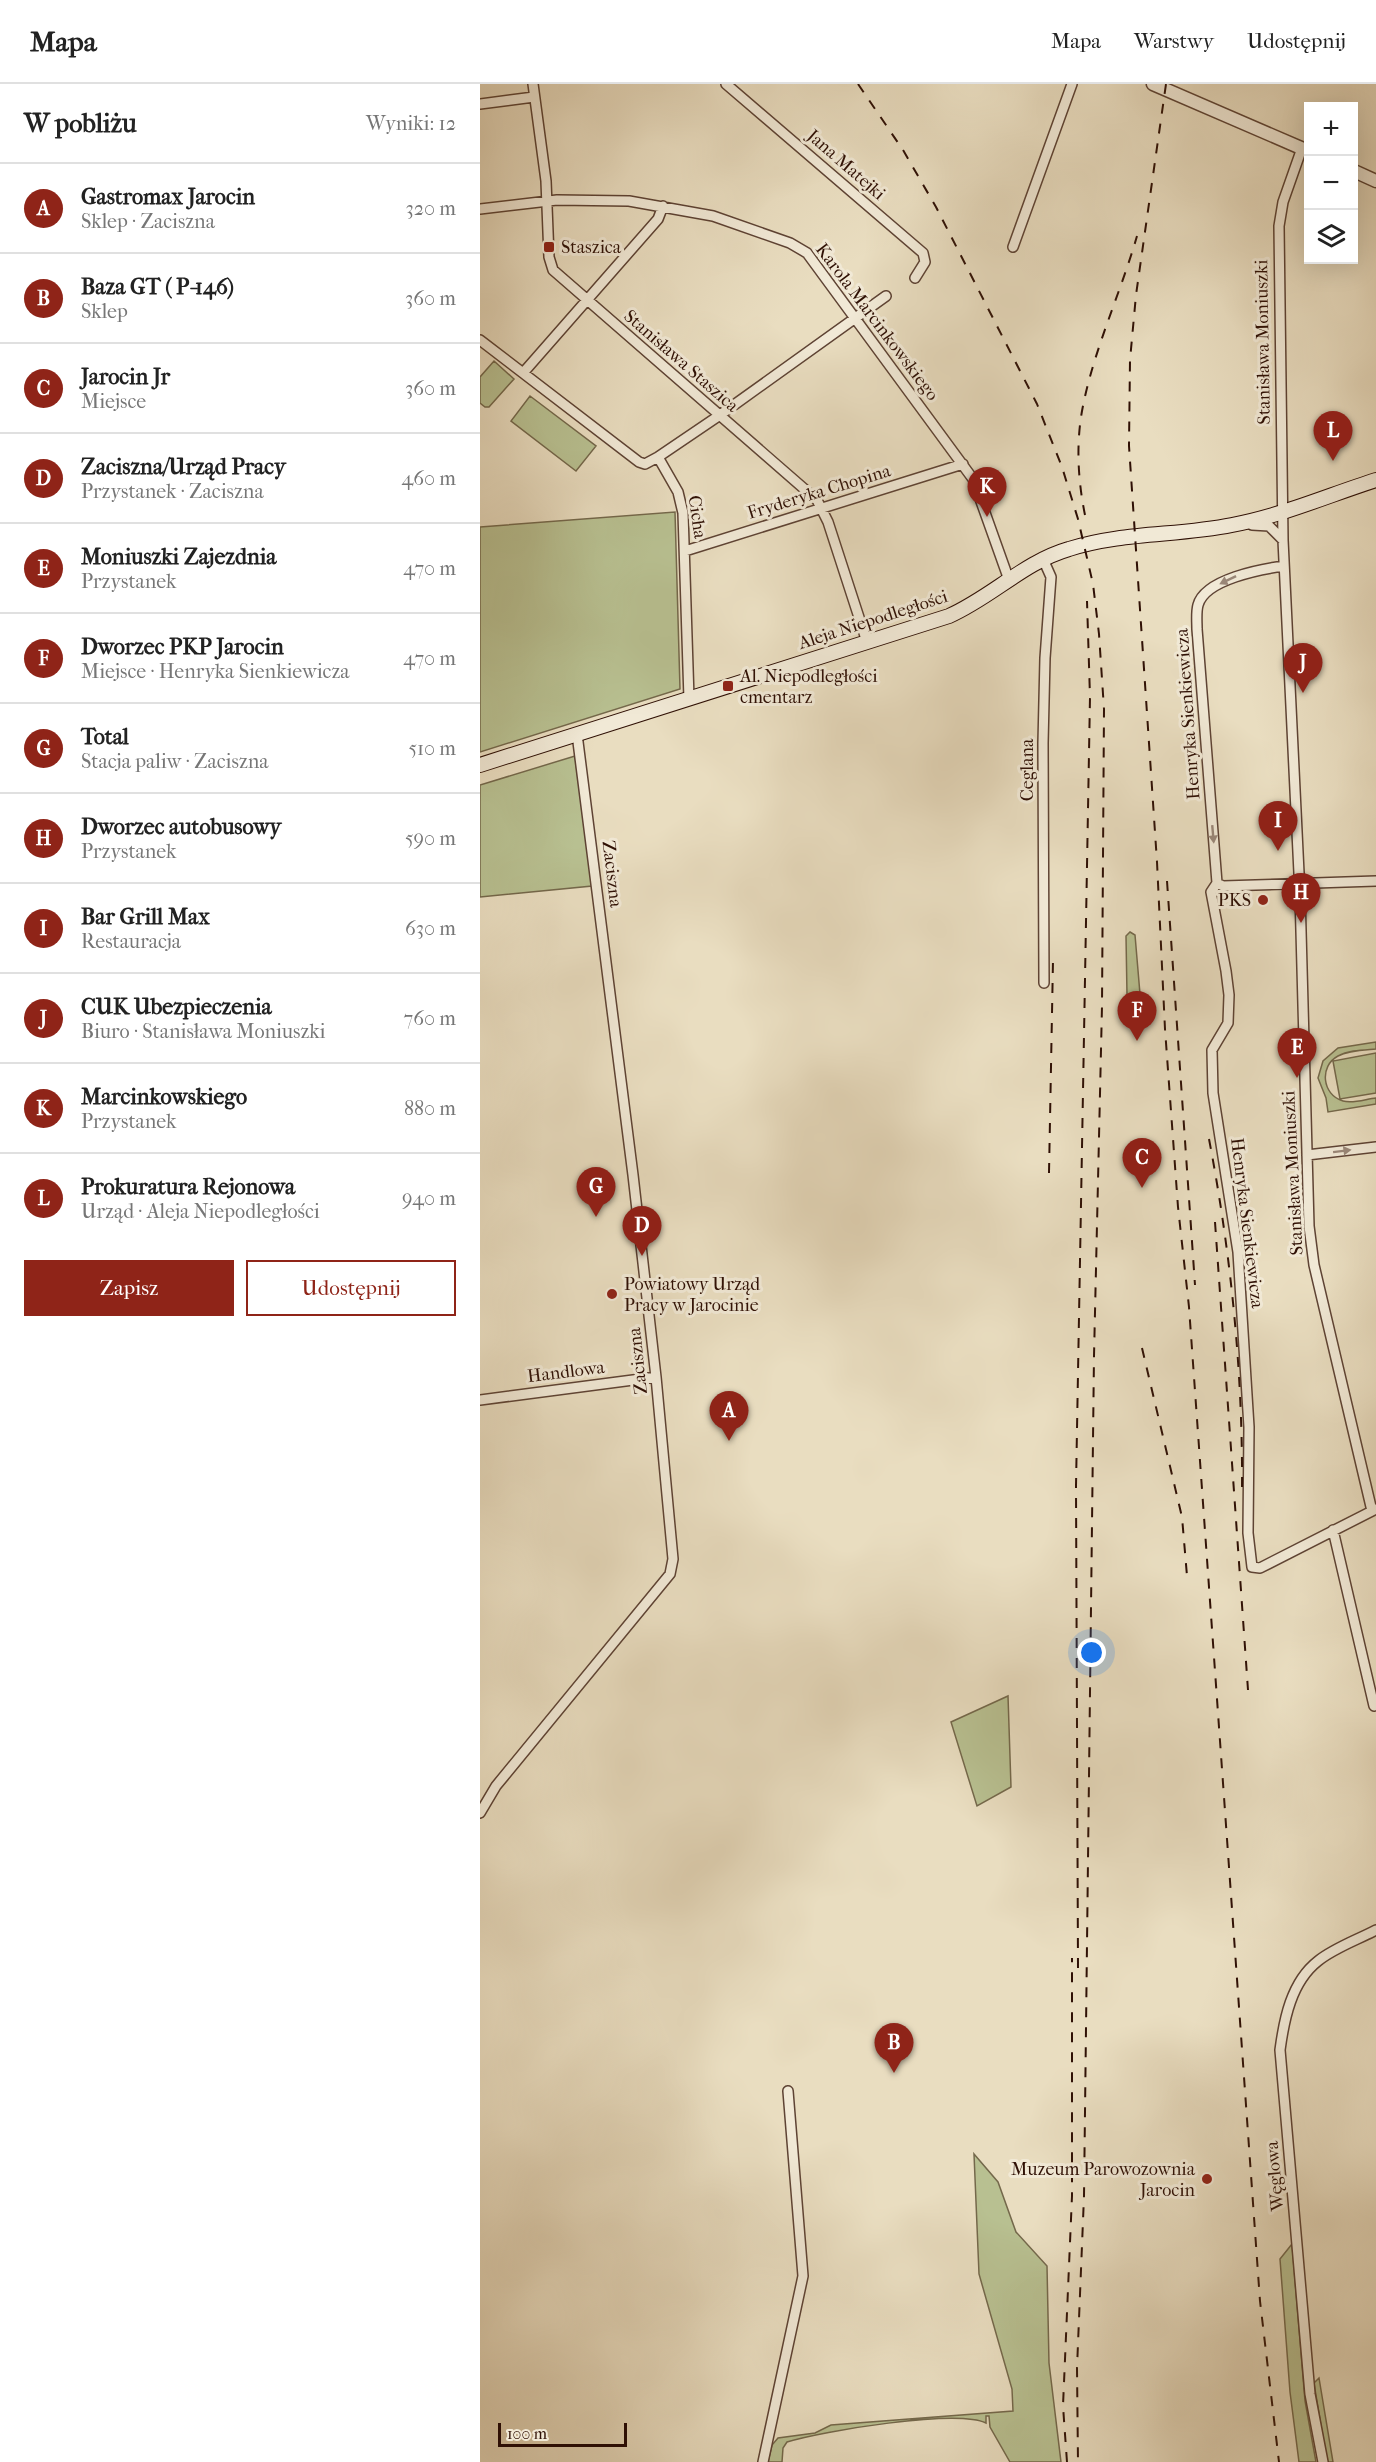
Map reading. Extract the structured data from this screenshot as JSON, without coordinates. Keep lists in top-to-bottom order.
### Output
{
  "streets": {
    "main road": ["Aleja Niepodległości"],
    "street": [
      "Jana Matejki",
      "Karola Marcinkowskiego",
      "Stanisława Moniuszki",
      "Stanisława Staszica",
      "Fryderyka Chopina",
      "Cicha",
      "Henryka Sienkiewicza",
      "Ceglana",
      "Zaciszna",
      "Handlowa",
      "Węglowa"
    ]
  },
  "crossings": [
    ["Karola Marcinkowskiego", "Stanisława Staszica"],
    ["Karola Marcinkowskiego", "Fryderyka Chopina"],
    ["Karola Marcinkowskiego", "Aleja Niepodległości"],
    ["Stanisława Moniuszki", "Aleja Niepodległości"],
    ["Stanisława Moniuszki", "Henryka Sienkiewicza"],
    ["Stanisława Staszica", "Fryderyka Chopina"],
    ["Stanisława Staszica", "Aleja Niepodległości"],
    ["Fryderyka Chopina", "Cicha"],
    ["Cicha", "Aleja Niepodległości"],
    ["Aleja Niepodległości", "Ceglana"],
    ["Aleja Niepodległości", "Zaciszna"],
    ["Zaciszna", "Handlowa"]
  ],
  "places": {
    "transit": ["Staszica", "Al. Niepodległości cmentarz"],
    "other": ["PKS", "Powiatowy Urząd Pracy w Jarocinie", "Muzeum Parowozownia Jarocin"]
  },
  "scale_bar": "100 m",
  "page": {
    "header": "Mapa",
    "nav": ["Mapa", "Warstwy", "Udostępnij"],
    "heading": ["W pobliżu", "Wyniki: 12"],
    "map_buttons": ["+", "−"],
    "list": [
      {
        "mark": "A",
        "name": "Gastromax Jarocin",
        "note": "Sklep · Zaciszna",
        "value": "320 m"
      },
      {
        "mark": "B",
        "name": "Baza GT ( P-146)",
        "note": "Sklep",
        "value": "360 m"
      },
      {
        "mark": "C",
        "name": "Jarocin Jr",
        "note": "Miejsce",
        "value": "360 m"
      },
      {
        "mark": "D",
        "name": "Zaciszna/Urząd Pracy",
        "note": "Przystanek · Zaciszna",
        "value": "460 m"
      },
      {
        "mark": "E",
        "name": "Moniuszki Zajezdnia",
        "note": "Przystanek",
        "value": "470 m"
      },
      {
        "mark": "F",
        "name": "Dworzec PKP Jarocin",
        "note": "Miejsce · Henryka Sienkiewicza",
        "value": "470 m"
      },
      {
        "mark": "G",
        "name": "Total",
        "note": "Stacja paliw · Zaciszna",
        "value": "510 m"
      },
      {
        "mark": "H",
        "name": "Dworzec autobusowy",
        "note": "Przystanek",
        "value": "590 m"
      },
      {
        "mark": "I",
        "name": "Bar Grill Max",
        "note": "Restauracja",
        "value": "630 m"
      },
      {
        "mark": "J",
        "name": "CUK Ubezpieczenia",
        "note": "Biuro · Stanisława Moniuszki",
        "value": "760 m"
      },
      {
        "mark": "K",
        "name": "Marcinkowskiego",
        "note": "Przystanek",
        "value": "880 m"
      },
      {
        "mark": "L",
        "name": "Prokuratura Rejonowa",
        "note": "Urząd · Aleja Niepodległości",
        "value": "940 m"
      }
    ],
    "pins": [
      "L",
      "K",
      "J",
      "I",
      "H",
      "F",
      "E",
      "C",
      "G",
      "D",
      "A",
      "B"
    ],
    "buttons": ["Zapisz", "Udostępnij"],
    "scale": "100 m"
  }
}
